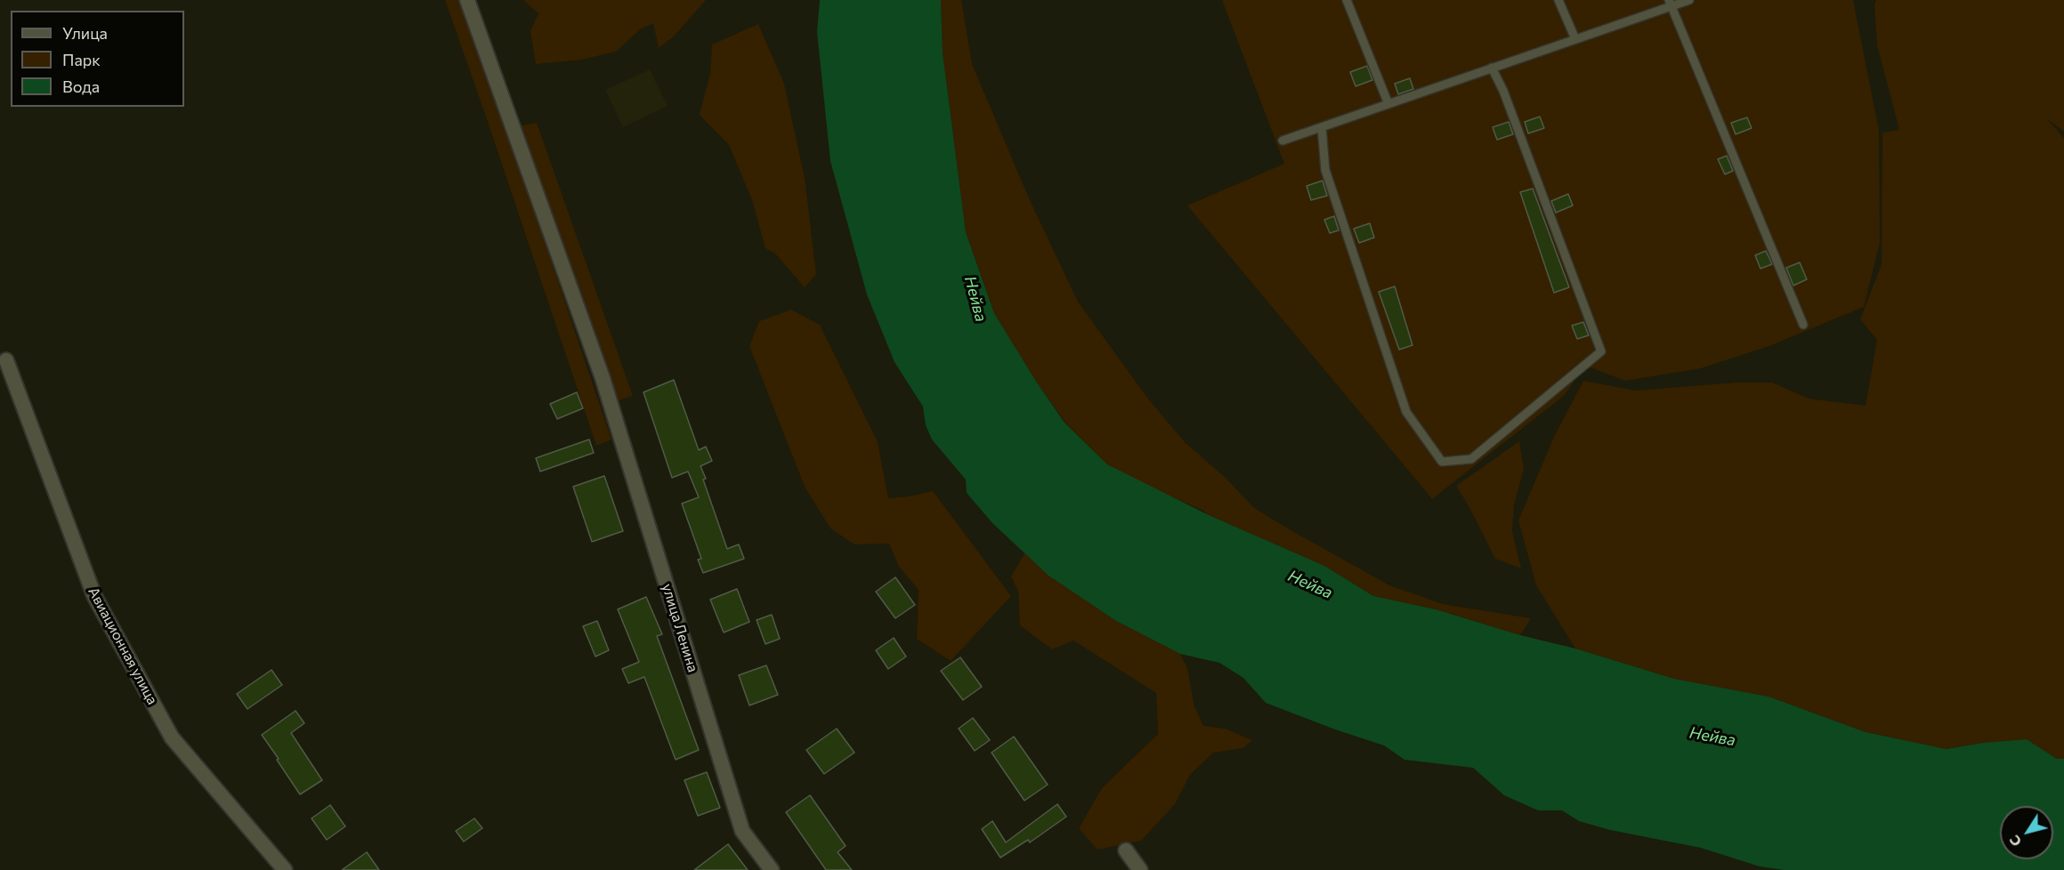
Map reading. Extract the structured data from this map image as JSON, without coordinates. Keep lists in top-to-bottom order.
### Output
{
  "streets": {
    "street": ["улица Ленина", "Авиационная улица"]
  },
  "water": ["Нейва"],
  "legend": ["Улица", "Парк", "Вода"],
  "north": "bottom left"
}
